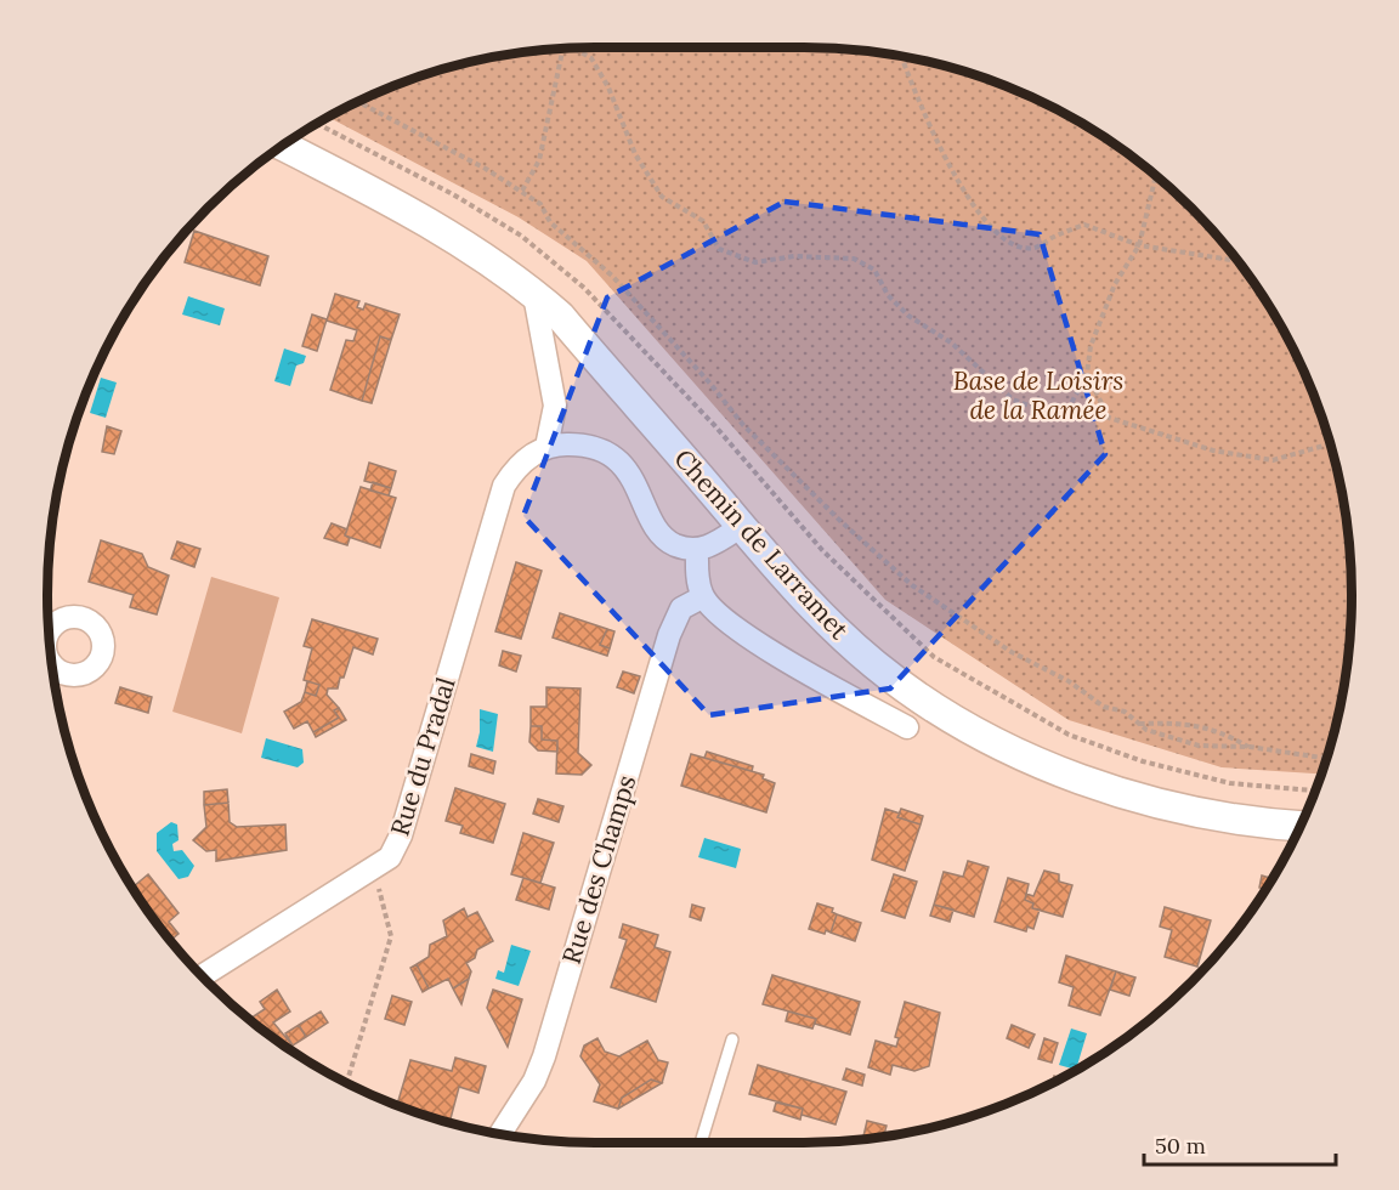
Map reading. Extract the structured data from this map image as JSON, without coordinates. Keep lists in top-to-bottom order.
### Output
{
  "streets": {
    "main road": ["Chemin de Larramet"],
    "street": ["Rue du Pradal", "Rue des Champs"]
  },
  "parks": ["Base de Loisirs de la Ramée"],
  "scale_bar": "50 m"
}
